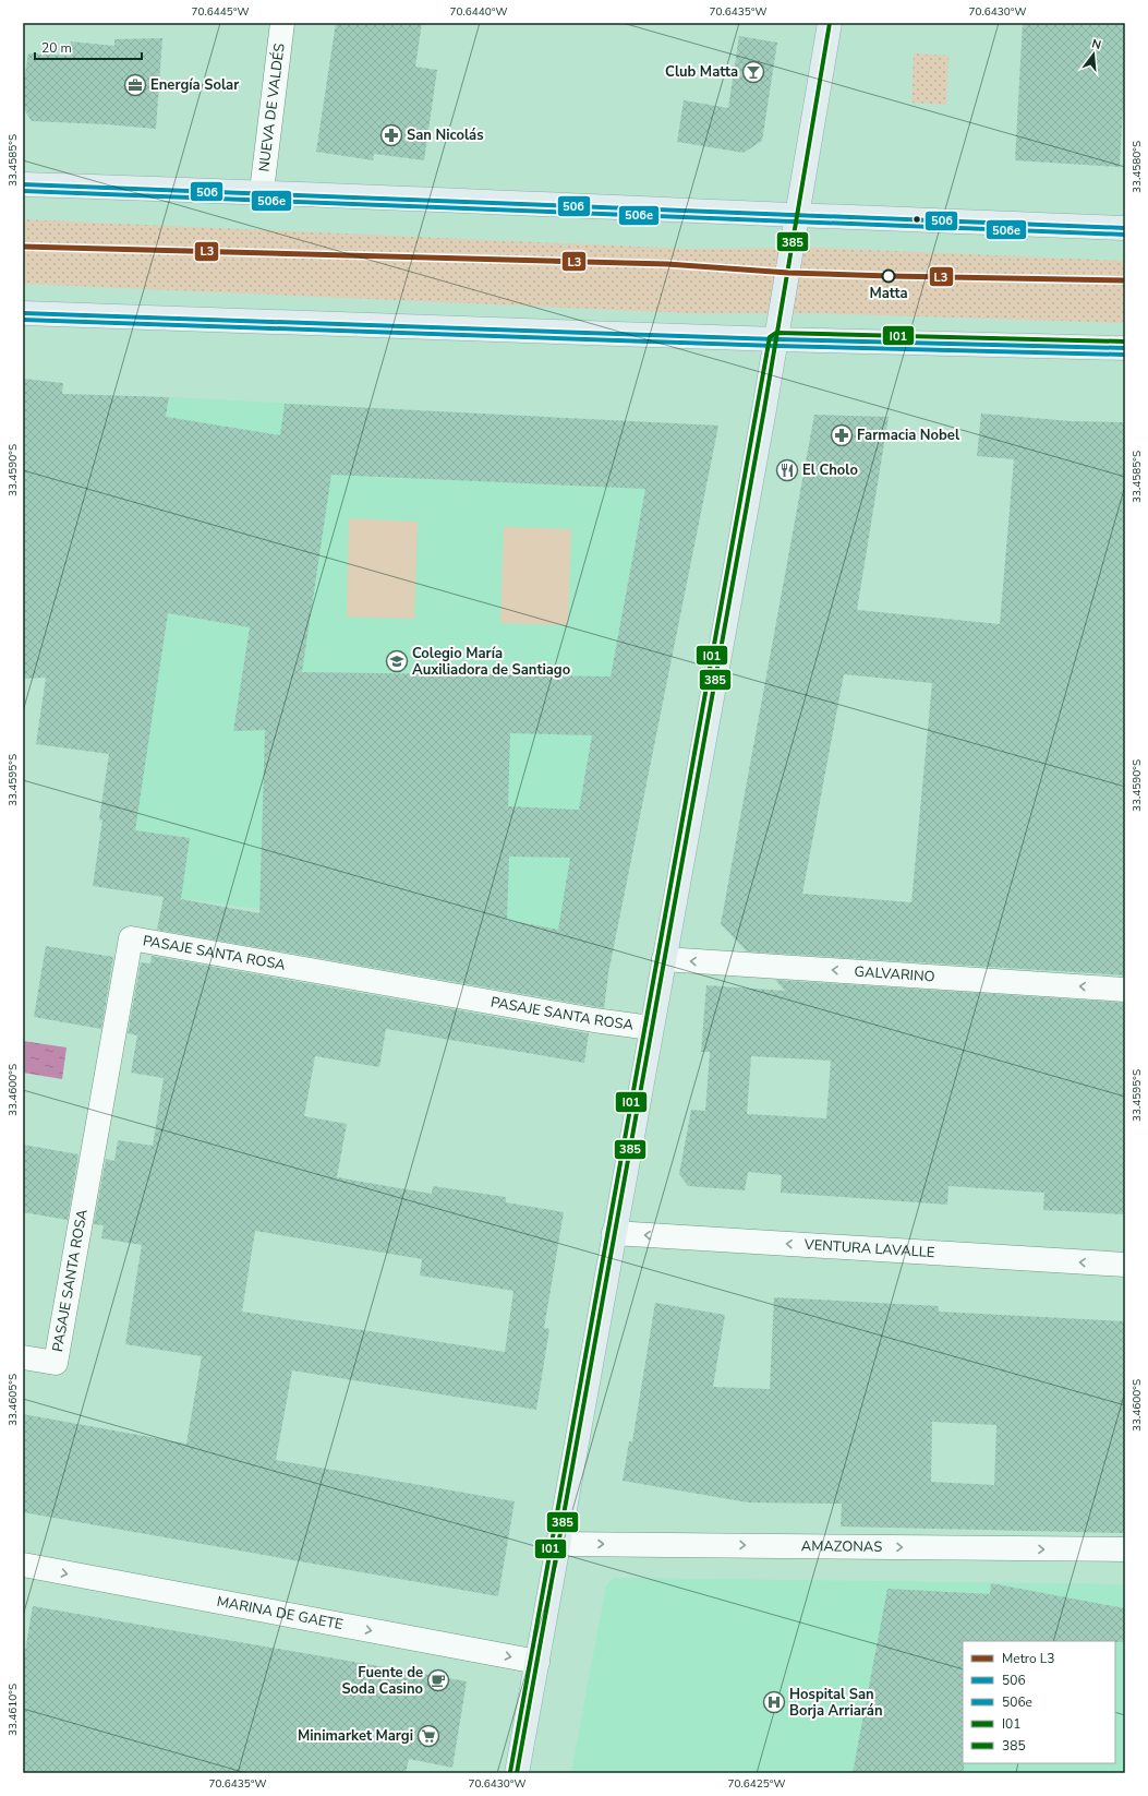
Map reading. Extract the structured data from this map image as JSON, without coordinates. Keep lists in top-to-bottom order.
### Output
{
  "streets": {
    "street": [
      "NUEVA DE VALDÉS",
      "PASAJE SANTA ROSA",
      "GALVARINO",
      "VENTURA LAVALLE",
      "AMAZONAS",
      "MARINA DE GAETE"
    ]
  },
  "one_way": [
    "GALVARINO",
    "VENTURA LAVALLE",
    "AMAZONAS",
    "MARINA DE GAETE"
  ],
  "places": {
    "bar": ["Club Matta"],
    "office": ["Energía Solar"],
    "pharmacy": ["San Nicolás", "Farmacia Nobel"],
    "other": ["Matta"],
    "restaurant": ["El Cholo"],
    "school or university": ["Colegio María Auxiliadora de Santiago"],
    "cafe": ["Fuente de Soda Casino"],
    "hospital": ["Hospital San Borja Arriarán"],
    "supermarket": ["Minimarket Margi"]
  },
  "lines": [
    "transit line 385",
    "transit line 506",
    "transit line 506e",
    "metro line L3",
    "transit line I01"
  ],
  "legend": [
    "Metro L3",
    "506",
    "506e",
    "I01",
    "385"
  ],
  "scale_bar": "20 m",
  "north": "top",
  "coordinates": [
    "70.6445°W",
    "70.6440°W",
    "70.6435°W",
    "70.6430°W",
    "33.4585°S",
    "33.4580°S",
    "33.4590°S",
    "33.4595°S",
    "33.4600°S",
    "33.4605°S",
    "33.4610°S",
    "70.6425°W"
  ]
}
